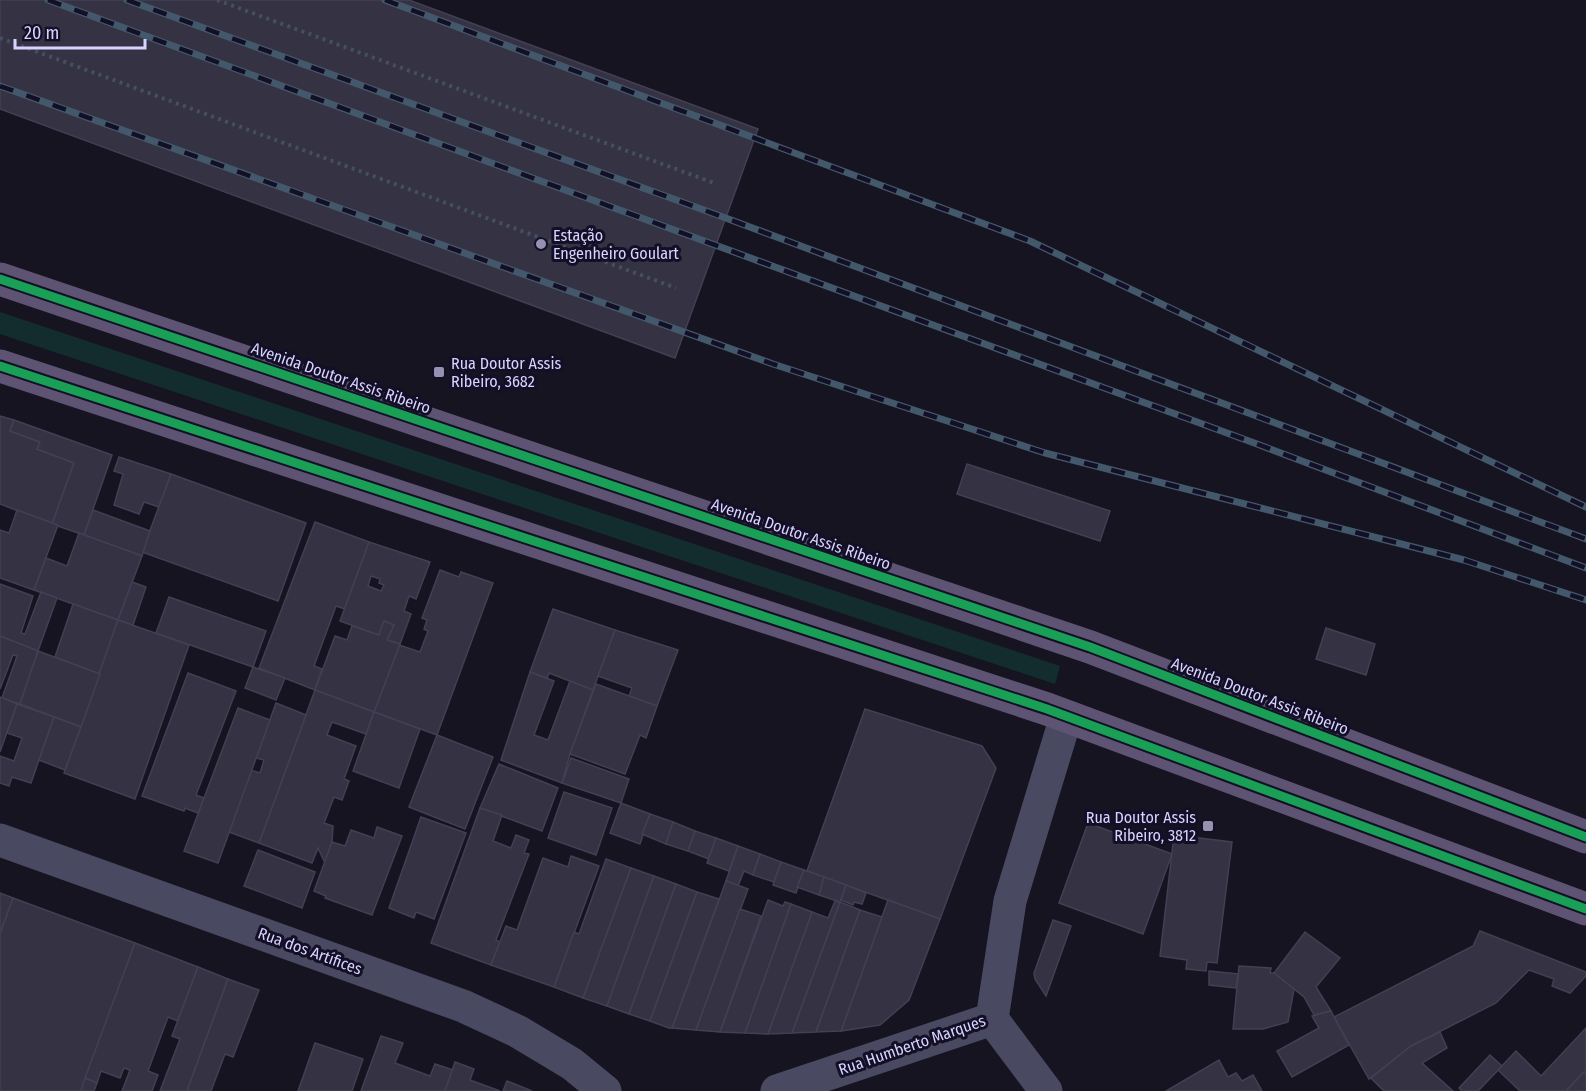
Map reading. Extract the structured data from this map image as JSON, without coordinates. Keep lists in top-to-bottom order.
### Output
{
  "streets": {
    "main road": ["Avenida Doutor Assis Ribeiro"],
    "street": ["Rua dos Artífices", "Rua Humberto Marques"]
  },
  "places": {
    "other": ["Estação Engenheiro Goulart"],
    "transit": ["Rua Doutor Assis Ribeiro, 3682", "Rua Doutor Assis Ribeiro, 3812"]
  },
  "scale_bar": "20 m"
}
